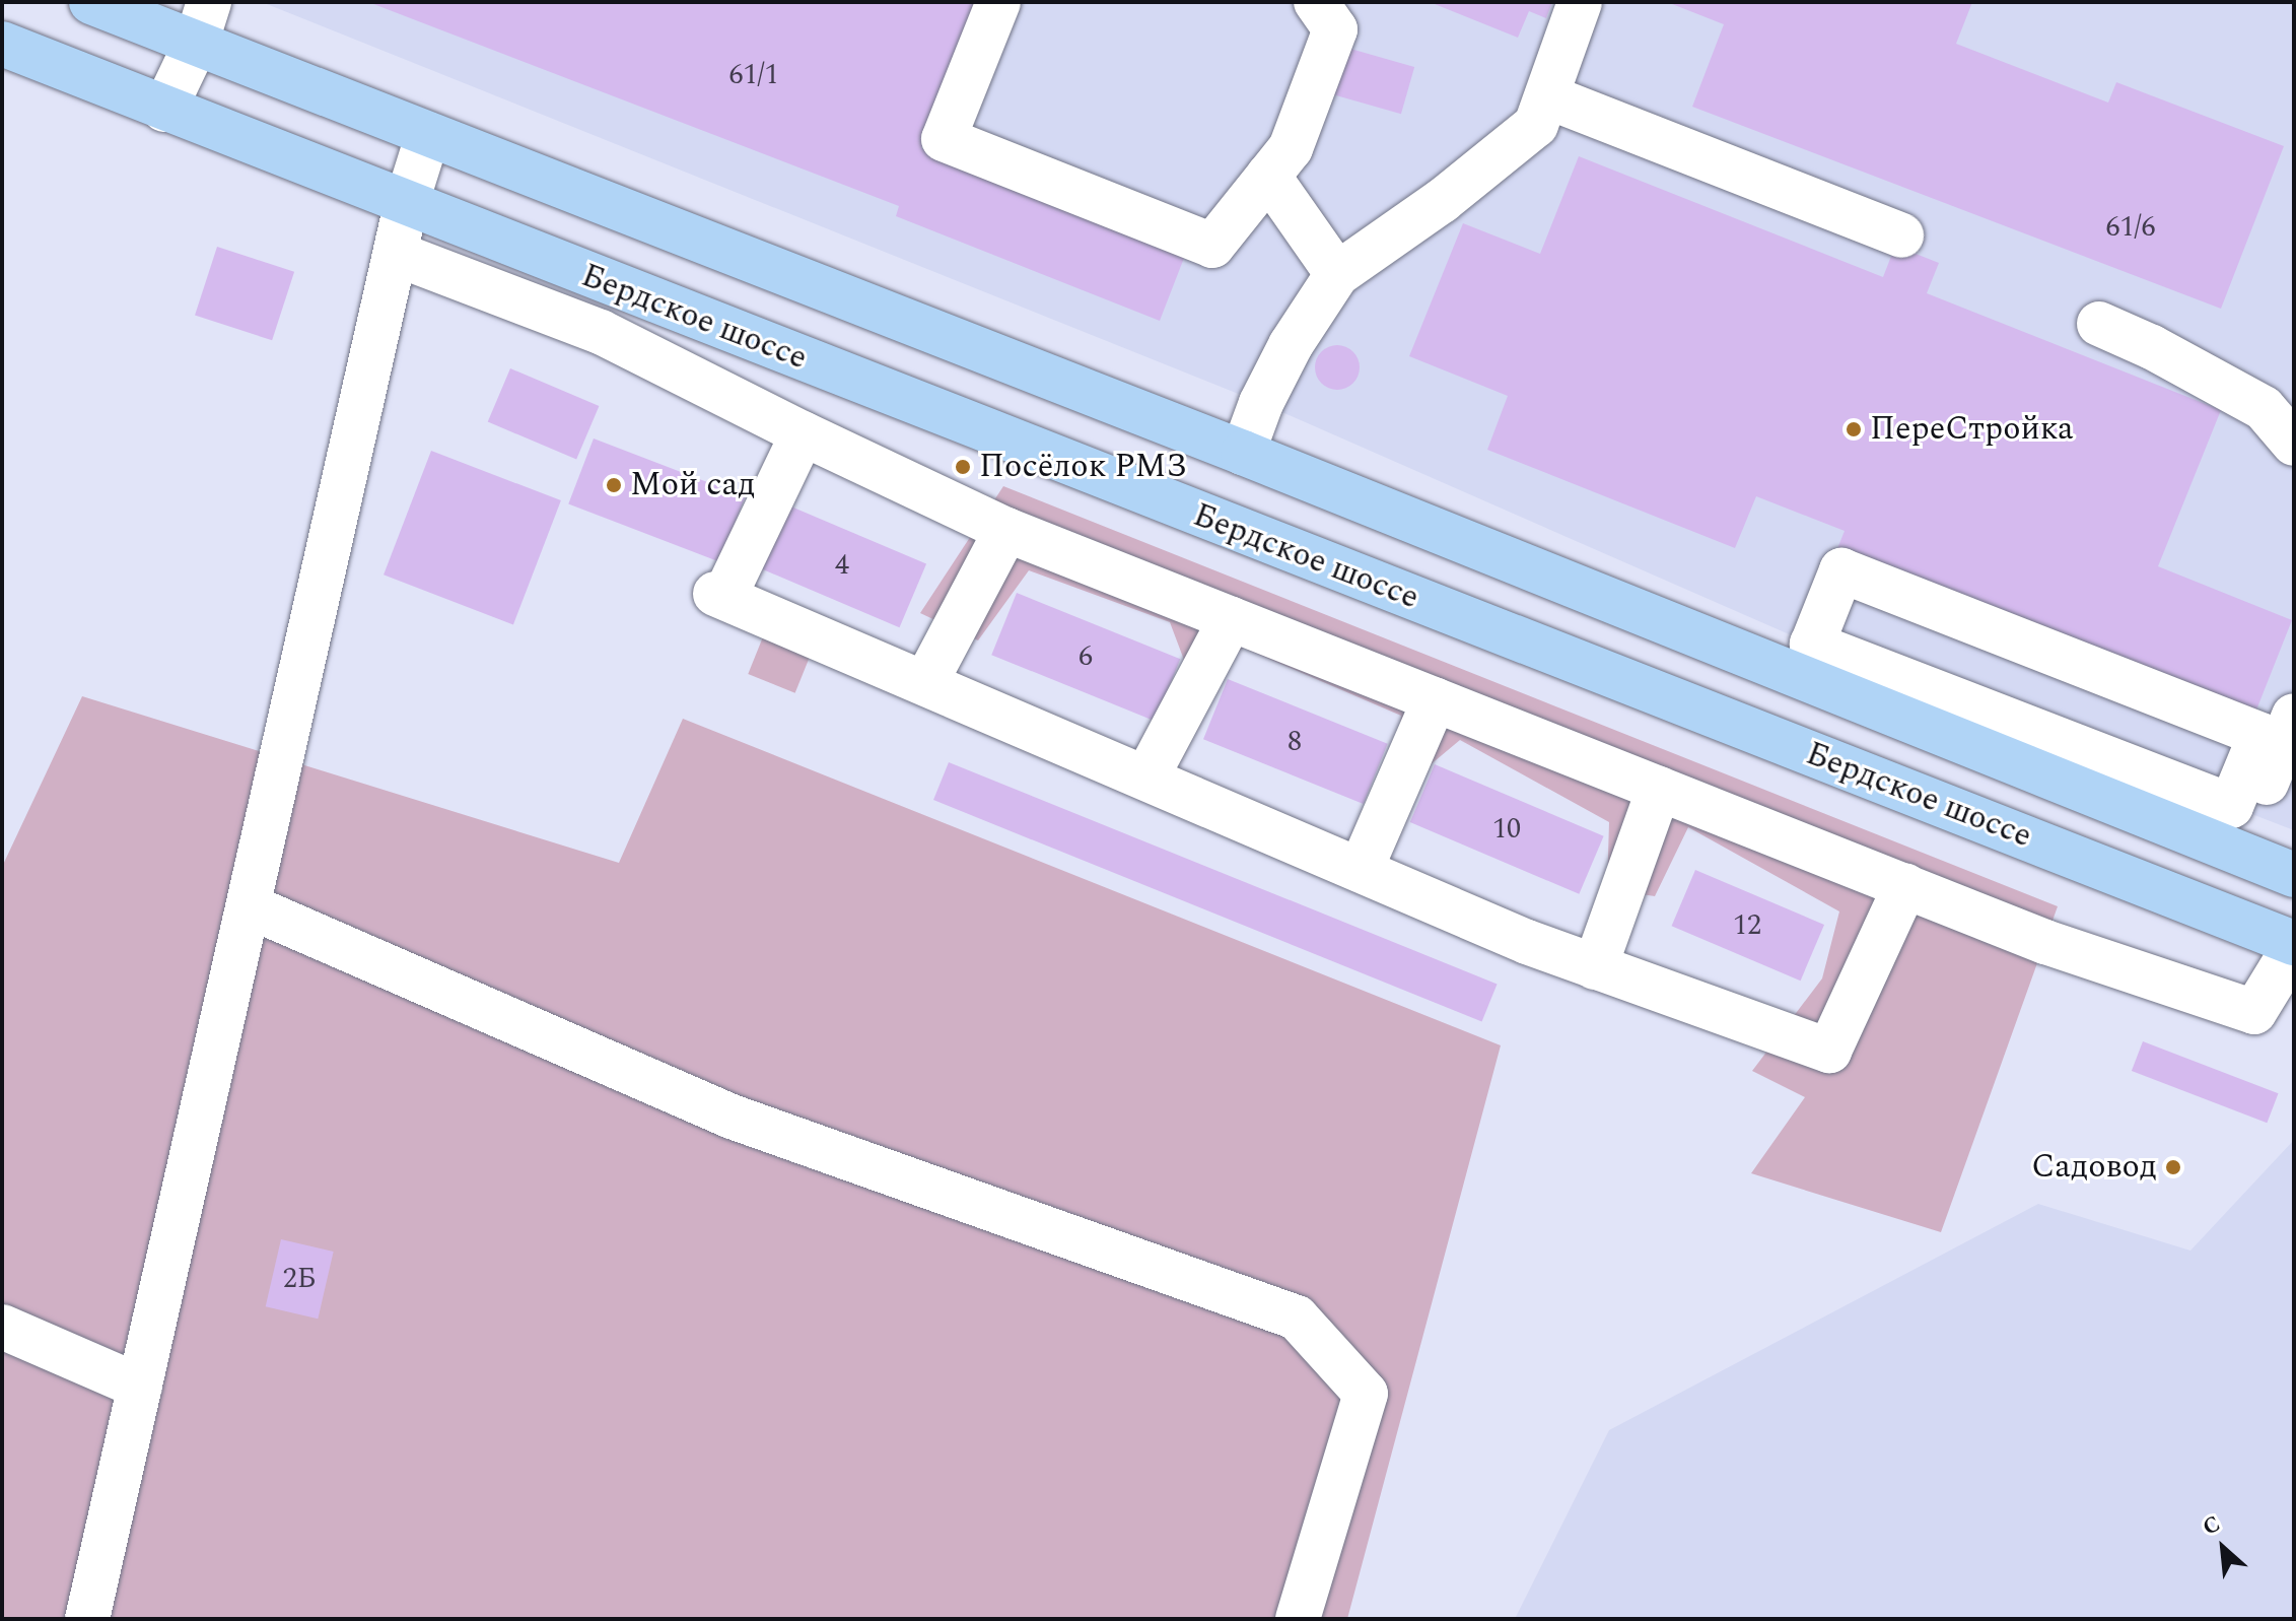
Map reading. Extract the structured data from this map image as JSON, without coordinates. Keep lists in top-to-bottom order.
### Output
{
  "streets": {
    "highway": ["Бердское шоссе"]
  },
  "places": [
    "ПереСтройка",
    "Посёлок РМЗ",
    "Мой сад",
    "Садовод"
  ],
  "house_numbers": [
    "61/1",
    "61/6",
    "4",
    "6",
    "8",
    "10",
    "12",
    "2Б"
  ],
  "north": "top left"
}
